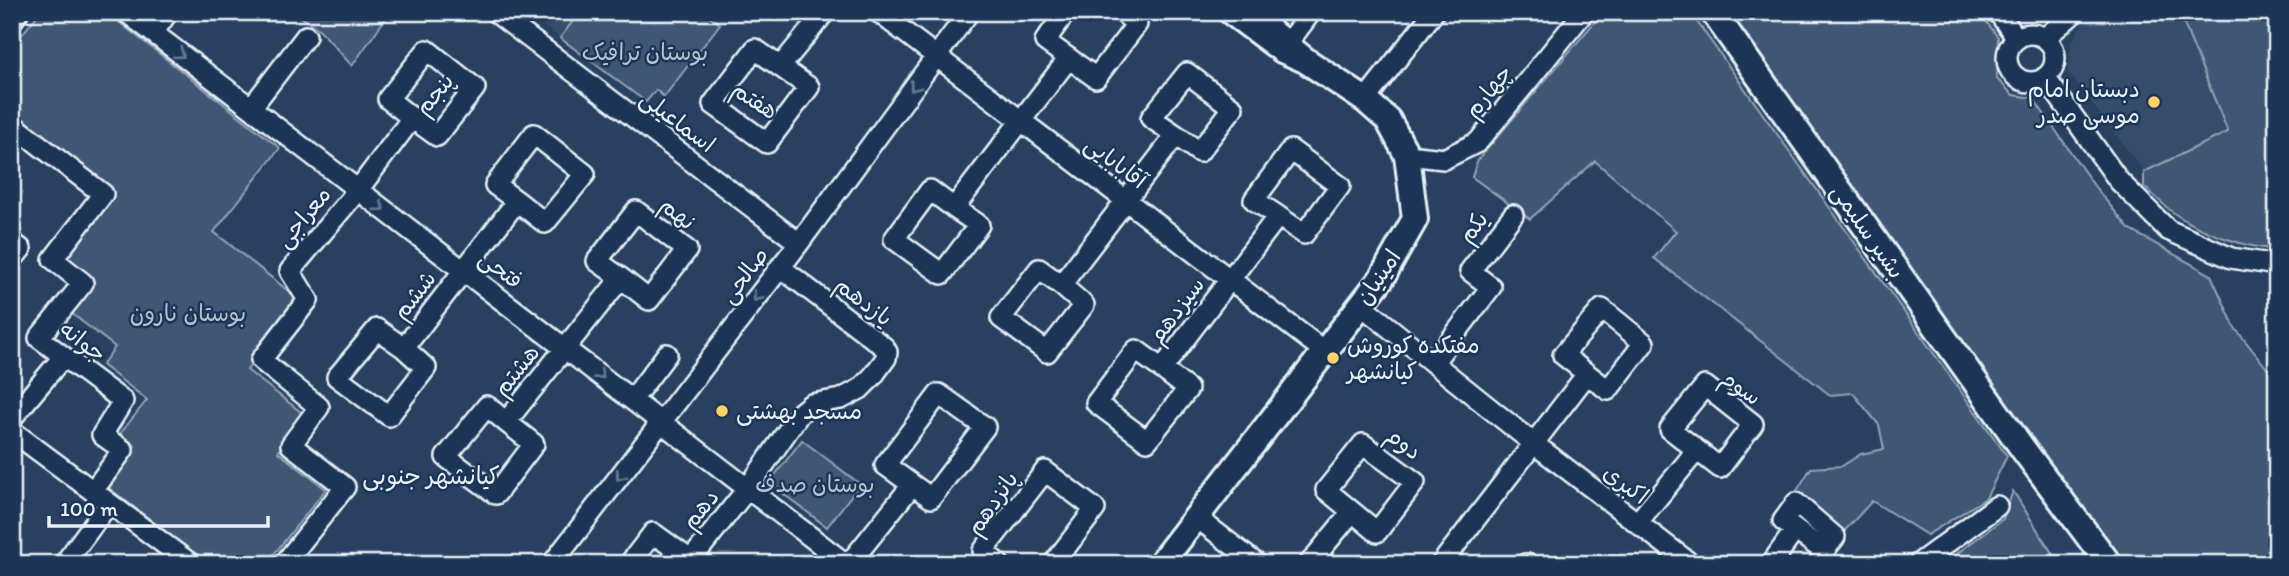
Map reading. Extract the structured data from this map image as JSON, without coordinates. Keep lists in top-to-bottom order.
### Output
{
  "streets": {
    "main road": ["بشیر سلیمی", "امینیان"],
    "street": [
      "چهارم",
      "پنجم",
      "هفتم",
      "اسماعیلی",
      "آقابابایی",
      "نهم",
      "معراجی",
      "یکم",
      "فتحی",
      "صالحی",
      "ششم",
      "یازدهم",
      "سیزدهم",
      "جوانه",
      "هشتم",
      "دوم",
      "اکبری",
      "پانزدهم",
      "دهم"
    ]
  },
  "crossings": [
    ["چهارم", "امینیان"],
    ["پنجم", "معراجی"],
    ["پنجم", "فتحی"],
    ["اسماعیلی", "صالحی"],
    ["آقابابایی", "صالحی"],
    ["آقابابایی", "امینیان"],
    ["آقابابایی", "سیزدهم"],
    ["معراجی", "فتحی"],
    ["یکم", "اکبری"],
    ["فتحی", "صالحی"],
    ["فتحی", "ششم"],
    ["فتحی", "یازدهم"],
    ["فتحی", "هشتم"],
    ["فتحی", "دهم"],
    ["صالحی", "یازدهم"],
    ["امینیان", "اکبری"],
    ["یازدهم", "دهم"]
  ],
  "one_way": ["فتحی"],
  "districts": ["کیانشهر جنوبی"],
  "parks": ["بوستان ترافیک", "بوستان نارون", "بوستان صدف"],
  "places": ["دبستان امام موسی صدر", "مفتکده کوروش کیانشهر", "مسجد بهشتی"],
  "scale_bar": "100 m"
}
